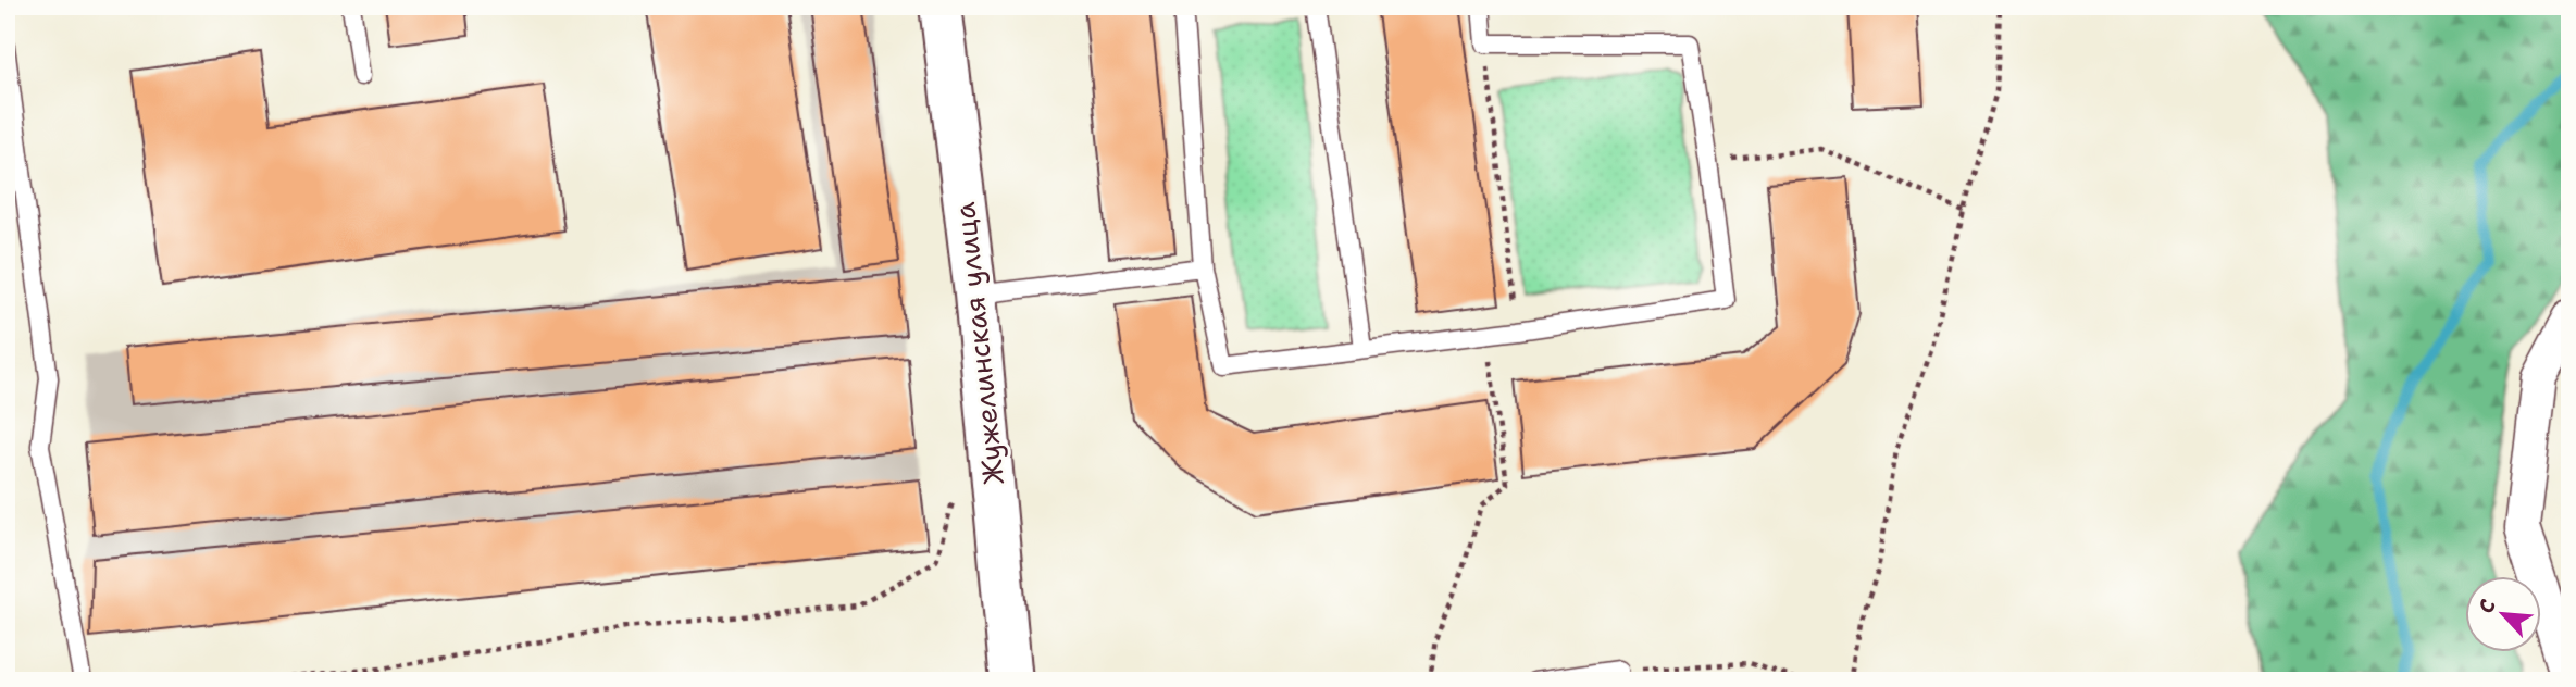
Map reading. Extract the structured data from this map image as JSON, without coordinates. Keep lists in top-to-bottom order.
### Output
{
  "streets": {
    "street": ["Жужелинская улица"]
  },
  "north": "top left"
}
